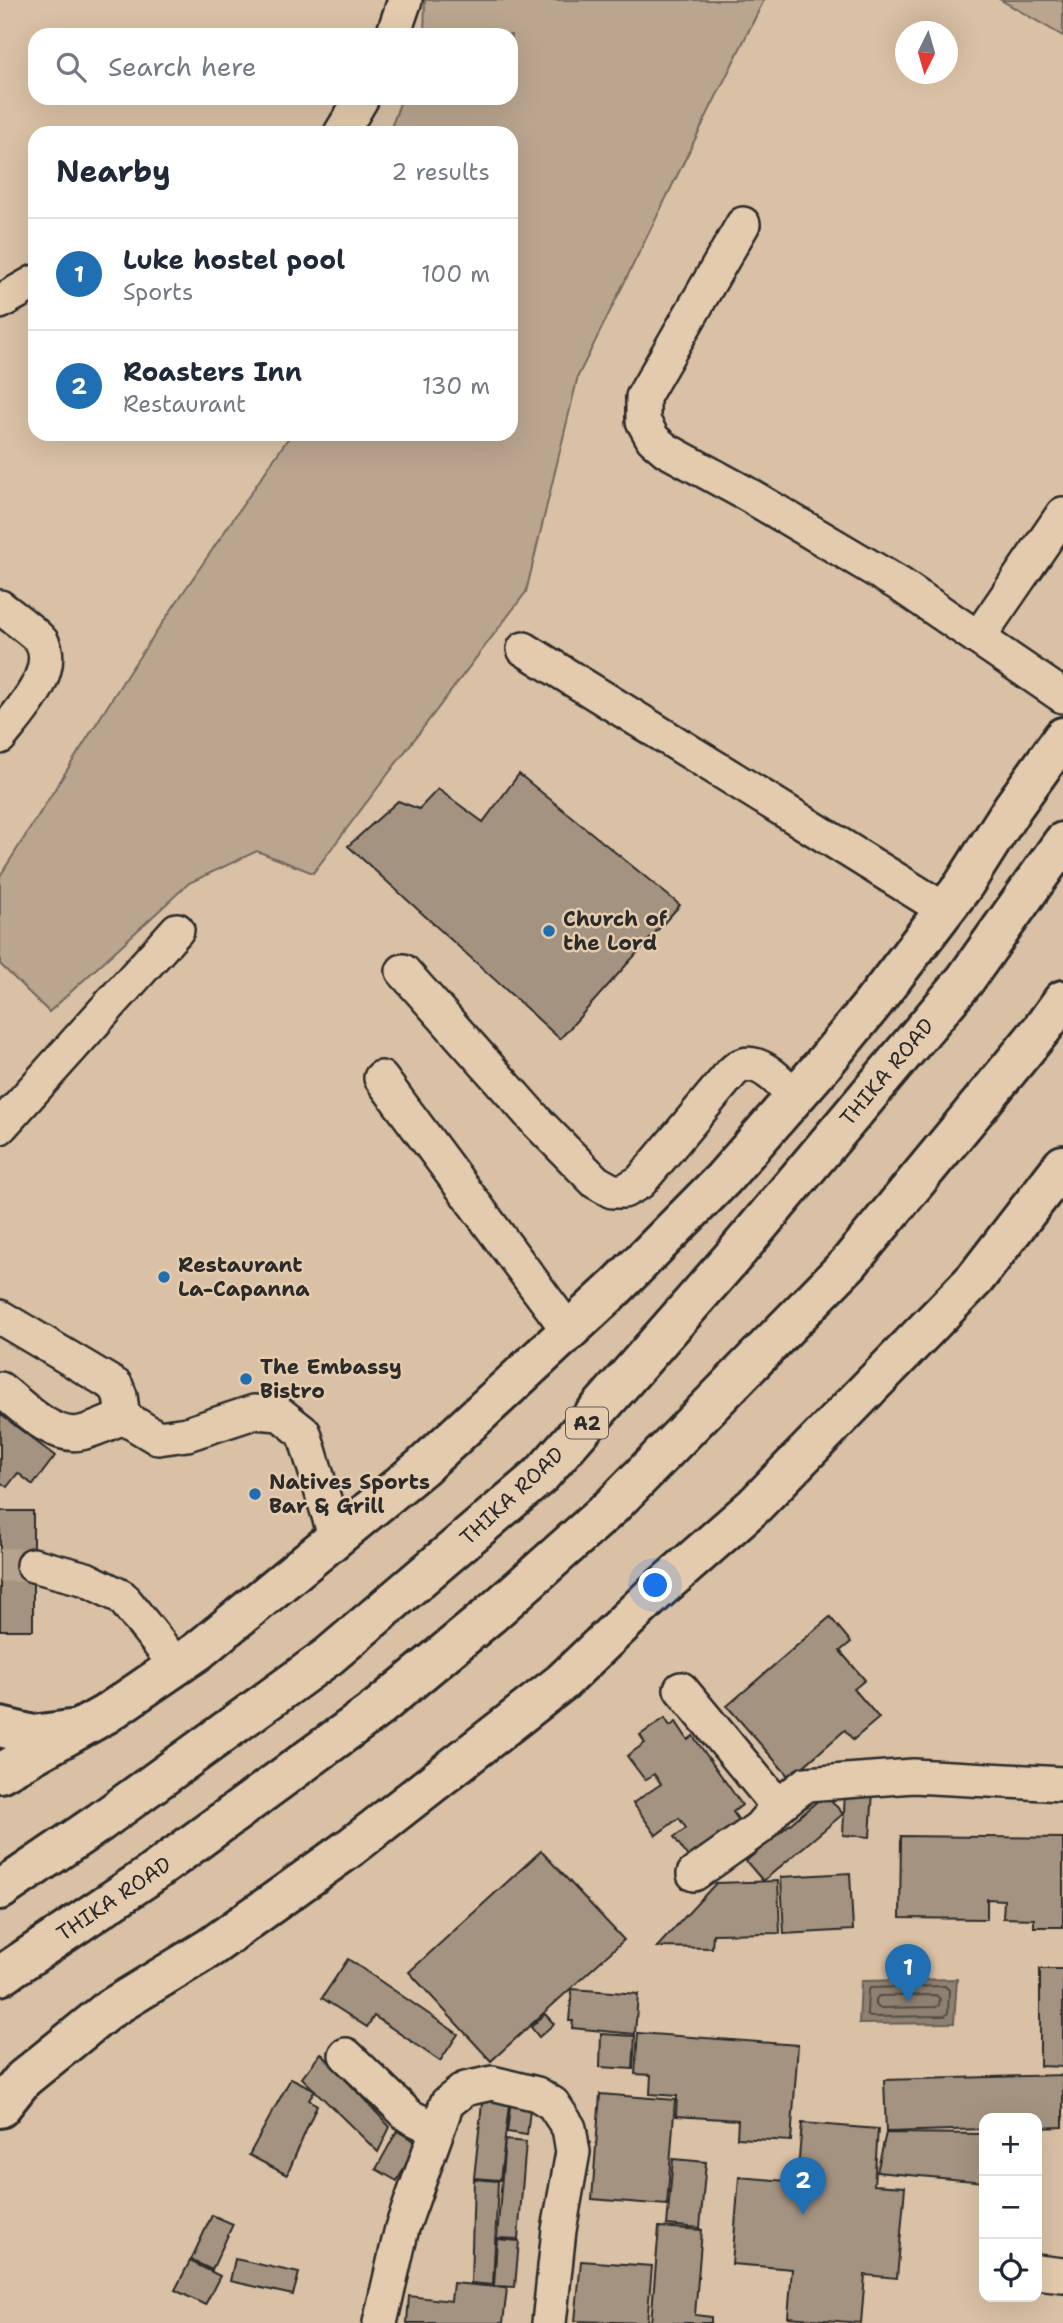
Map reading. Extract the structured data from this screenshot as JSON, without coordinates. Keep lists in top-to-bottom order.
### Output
{
  "streets": {
    "main road": ["THIKA ROAD", "A2"]
  },
  "places": [
    "Church of the Lord",
    "Restaurant La-Capanna",
    "The Embassy Bistro",
    "Natives Sports Bar & Grill"
  ],
  "north": "bottom",
  "page": {
    "search": "Search here",
    "heading": ["Nearby", "2 results"],
    "list": [
      {
        "mark": "1",
        "name": "Luke hostel pool",
        "note": "Sports",
        "value": "100 m"
      },
      {
        "mark": "2",
        "name": "Roasters Inn",
        "note": "Restaurant",
        "value": "130 m"
      }
    ],
    "pins": ["1", "2"],
    "map_buttons": ["+", "−"]
  }
}
